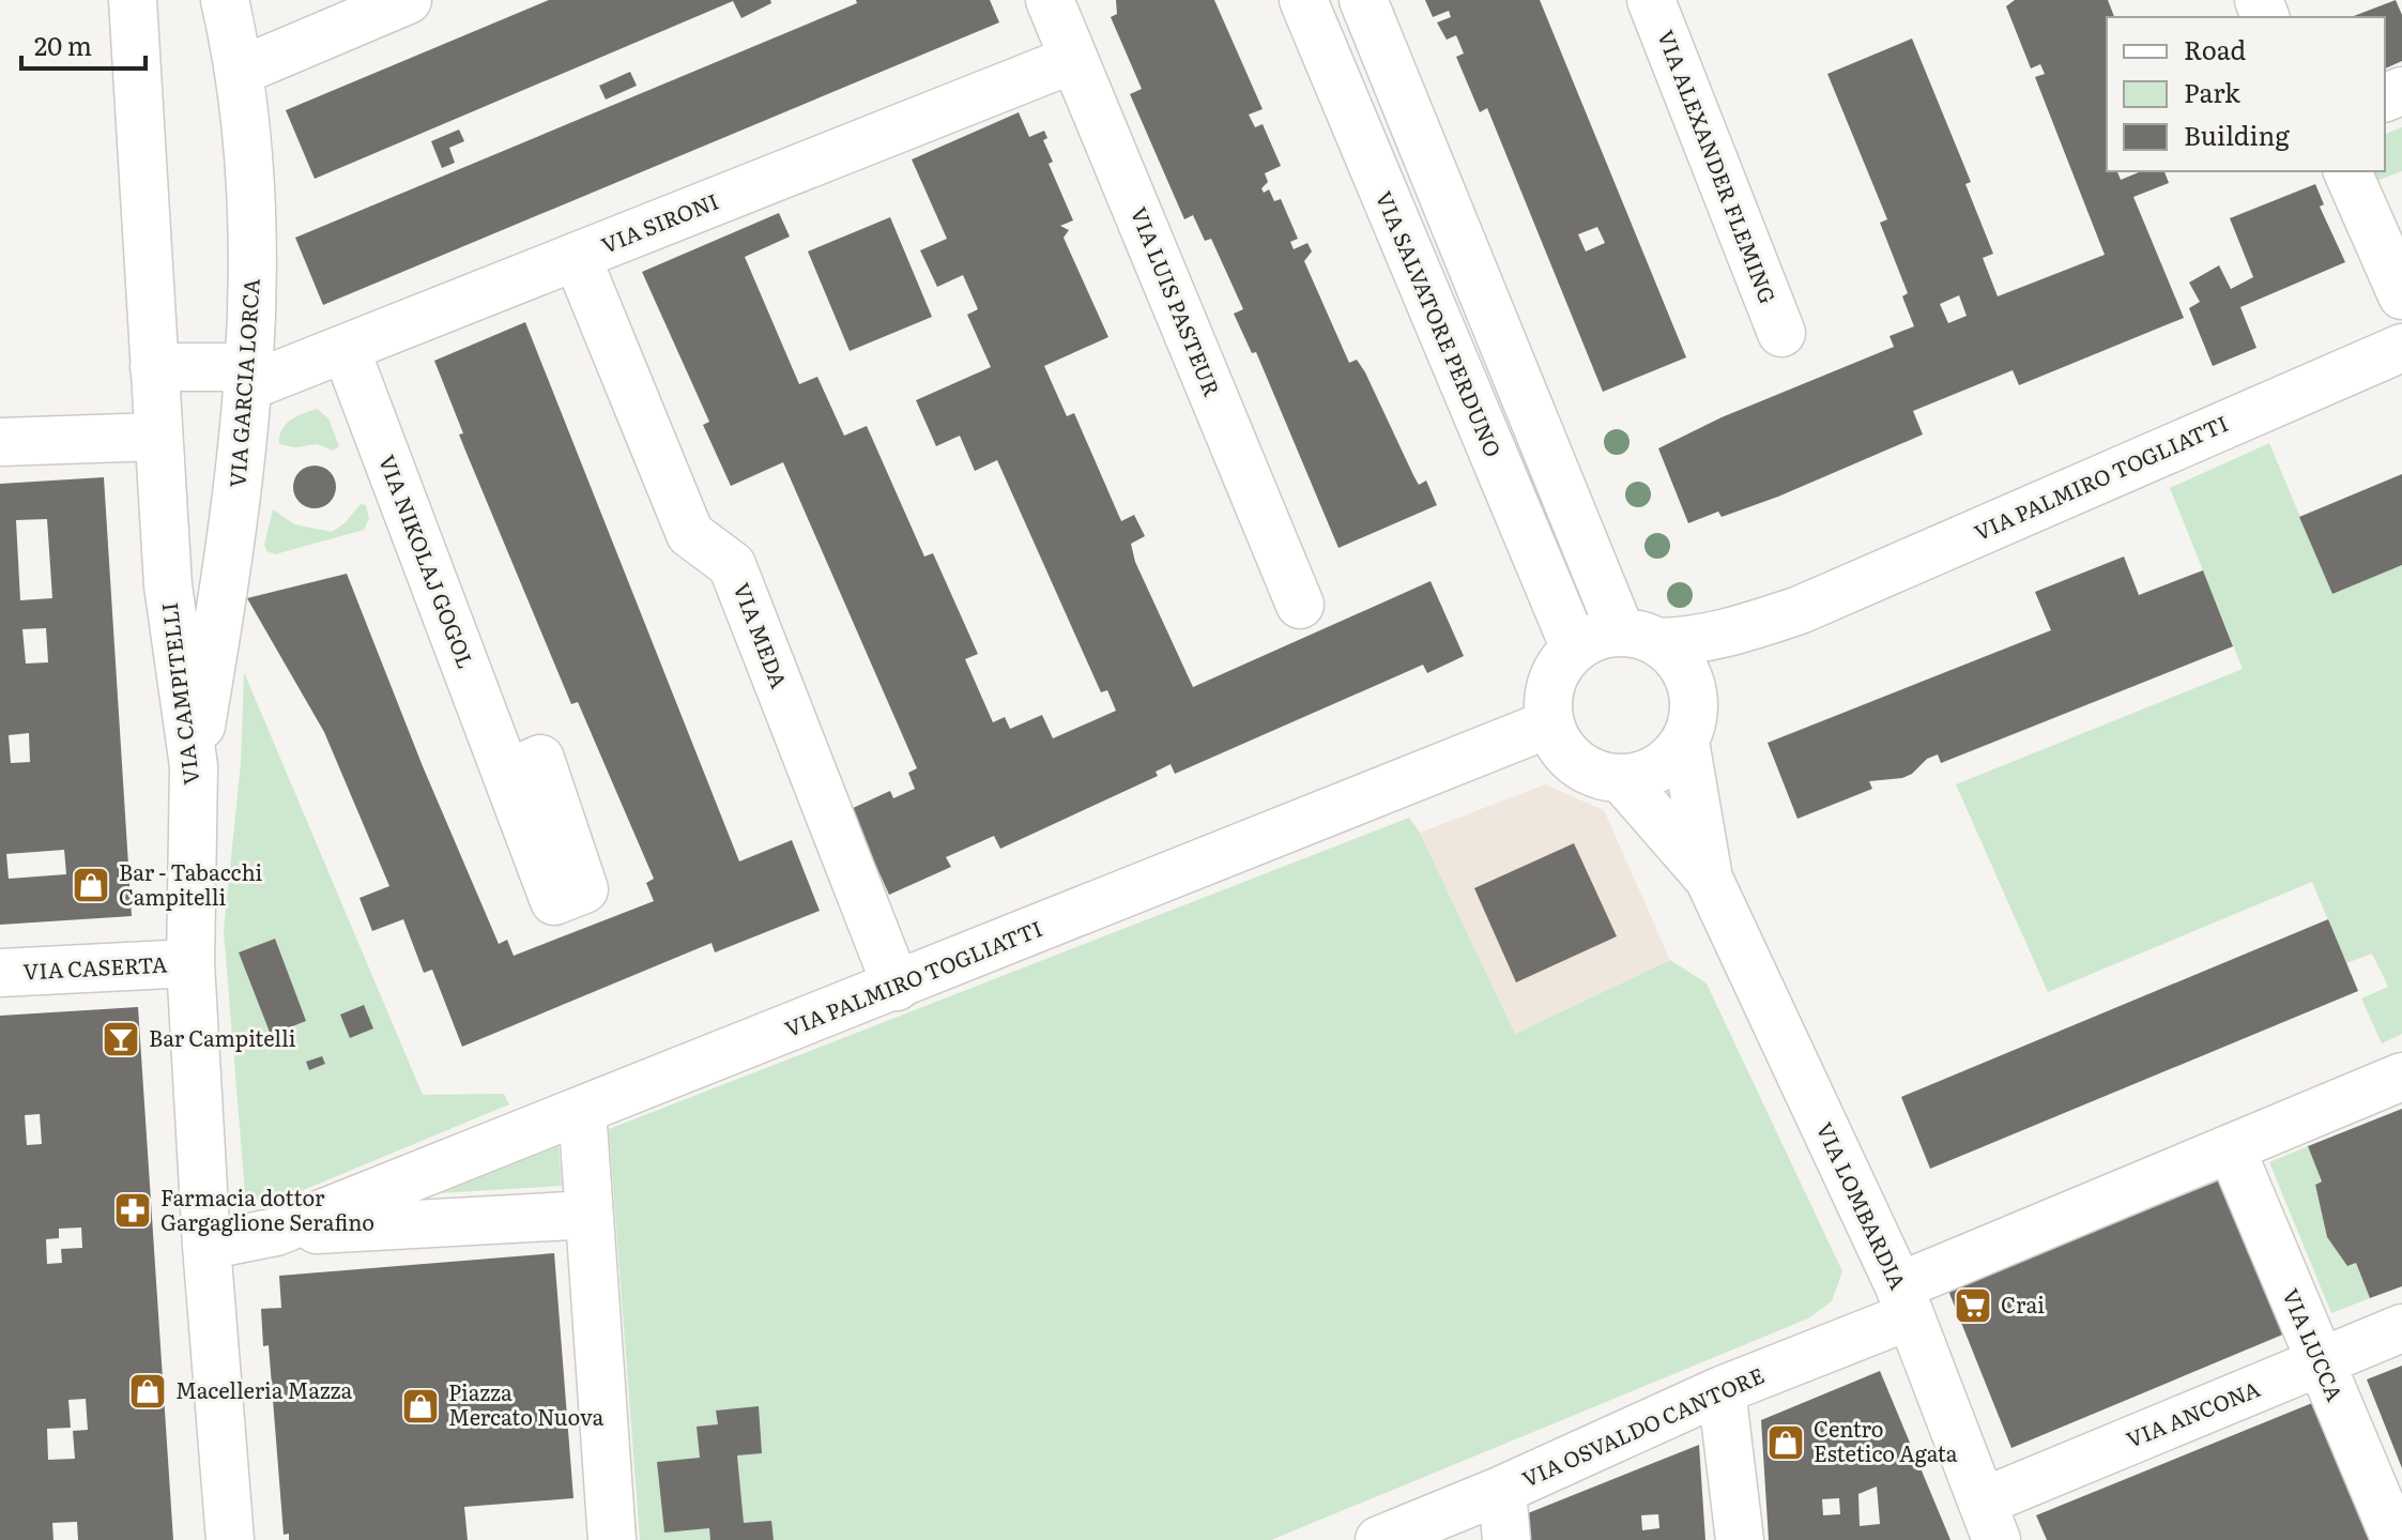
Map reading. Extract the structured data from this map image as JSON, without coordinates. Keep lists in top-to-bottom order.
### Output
{
  "streets": {
    "street": [
      "VIA ALEXANDER FLEMING",
      "VIA SIRONI",
      "VIA LUIS PASTEUR",
      "VIA SALVATORE PERDUNO",
      "VIA GARCIA LORCA",
      "VIA PALMIRO TOGLIATTI",
      "VIA NIKOLAJ GOGOL",
      "VIA MEDA",
      "VIA CAMPITELLI",
      "VIA CASERTA",
      "VIA LOMBARDIA",
      "VIA LUCCA",
      "VIA ANCONA",
      "VIA OSVALDO CANTORE"
    ]
  },
  "crossings": [
    ["VIA SIRONI", "VIA LUIS PASTEUR"],
    ["VIA SIRONI", "VIA GARCIA LORCA"],
    ["VIA SIRONI", "VIA NIKOLAJ GOGOL"],
    ["VIA SIRONI", "VIA MEDA"],
    ["VIA SALVATORE PERDUNO", "VIA PALMIRO TOGLIATTI"],
    ["VIA SALVATORE PERDUNO", "VIA LOMBARDIA"],
    ["VIA GARCIA LORCA", "VIA CAMPITELLI"],
    ["VIA PALMIRO TOGLIATTI", "VIA MEDA"],
    ["VIA PALMIRO TOGLIATTI", "VIA CAMPITELLI"],
    ["VIA PALMIRO TOGLIATTI", "VIA LOMBARDIA"],
    ["VIA CAMPITELLI", "VIA CASERTA"],
    ["VIA LOMBARDIA", "VIA ANCONA"],
    ["VIA LOMBARDIA", "VIA OSVALDO CANTORE"],
    ["VIA LUCCA", "VIA ANCONA"],
    ["VIA LUCCA", "VIA OSVALDO CANTORE"]
  ],
  "places": {
    "shop": [
      "Bar - Tabacchi Campitelli",
      "Macelleria Mazza",
      "Piazza Mercato Nuova",
      "Centro Estetico Agata"
    ],
    "bar": ["Bar Campitelli"],
    "pharmacy": ["Farmacia dottor Gargaglione Serafino"],
    "supermarket": ["Crai"]
  },
  "legend": ["Road", "Park", "Building"],
  "scale_bar": "20 m"
}
